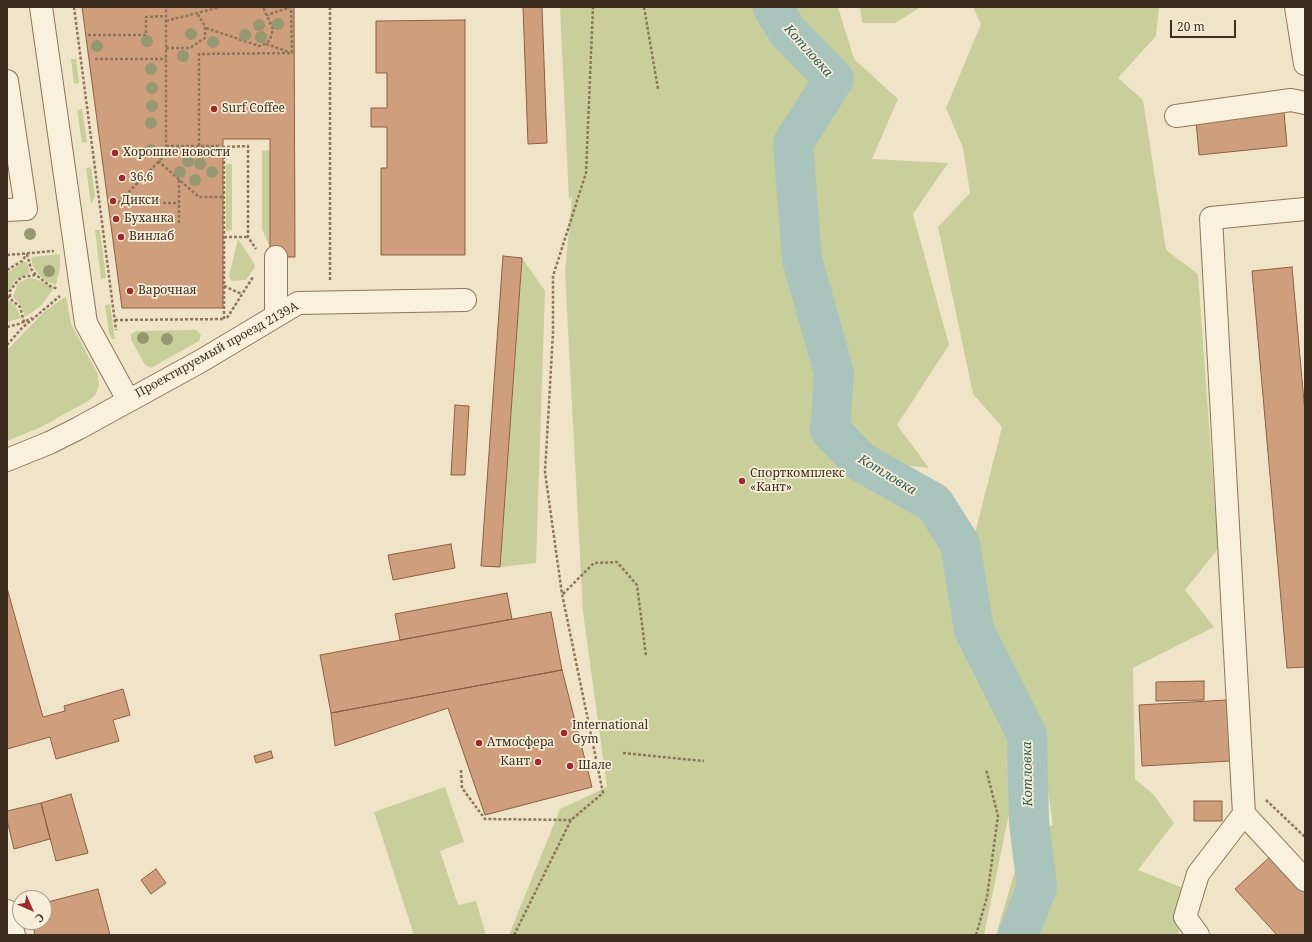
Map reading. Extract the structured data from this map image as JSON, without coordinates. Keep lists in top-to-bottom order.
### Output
{
  "streets": {
    "street": ["Проектируемый проезд 2139А"]
  },
  "water": ["Котловка"],
  "places": [
    "Surf Coffee",
    "Хорошие новости",
    "36,6",
    "Дикси",
    "Буханка",
    "Винлаб",
    "Варочная",
    "Спорткомплекс «Кант»",
    "International Gym",
    "Атмосфера",
    "Кант",
    "Шале"
  ],
  "scale_bar": "20 m",
  "north": "bottom right"
}
